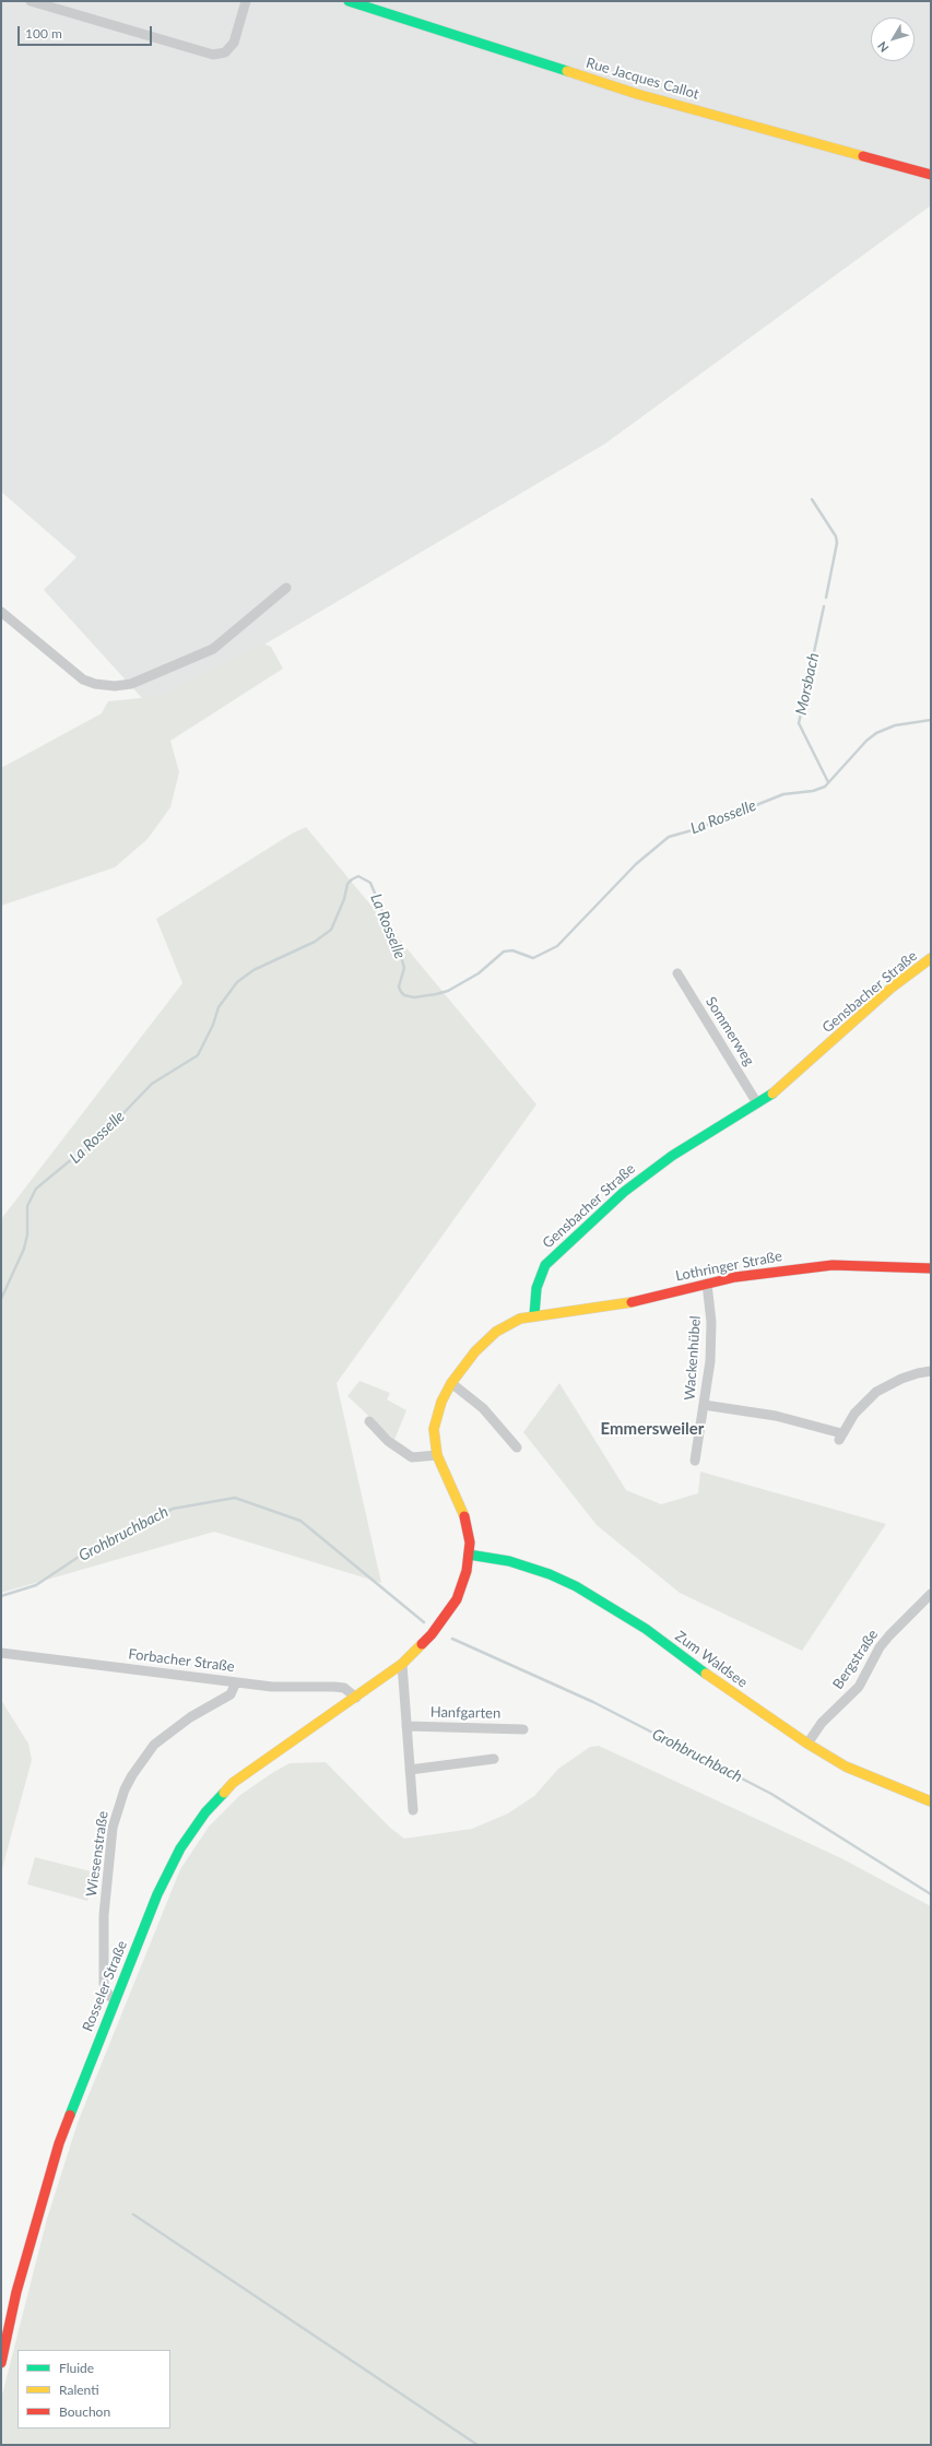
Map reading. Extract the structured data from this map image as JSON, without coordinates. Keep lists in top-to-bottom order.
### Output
{
  "streets": {
    "street": [
      "Rue Jacques Callot",
      "Gensbacher Straße",
      "Sommerweg",
      "Lothringer Straße",
      "Wackenhübel",
      "Zum Waldsee",
      "Bergstraße",
      "Forbacher Straße",
      "Hanfgarten",
      "Wiesenstraße",
      "Rosseler Straße"
    ]
  },
  "crossings": [
    ["Gensbacher Straße", "Sommerweg"],
    ["Gensbacher Straße", "Lothringer Straße"],
    ["Lothringer Straße", "Wackenhübel"],
    ["Zum Waldsee", "Bergstraße"],
    ["Forbacher Straße", "Wiesenstraße"],
    ["Forbacher Straße", "Rosseler Straße"],
    ["Wiesenstraße", "Rosseler Straße"]
  ],
  "districts": ["Emmersweiler"],
  "water": ["Morsbach", "La Rosselle", "Grohbruchbach"],
  "legend": ["Fluide", "Ralenti", "Bouchon"],
  "scale_bar": "100 m",
  "north": "bottom left"
}
